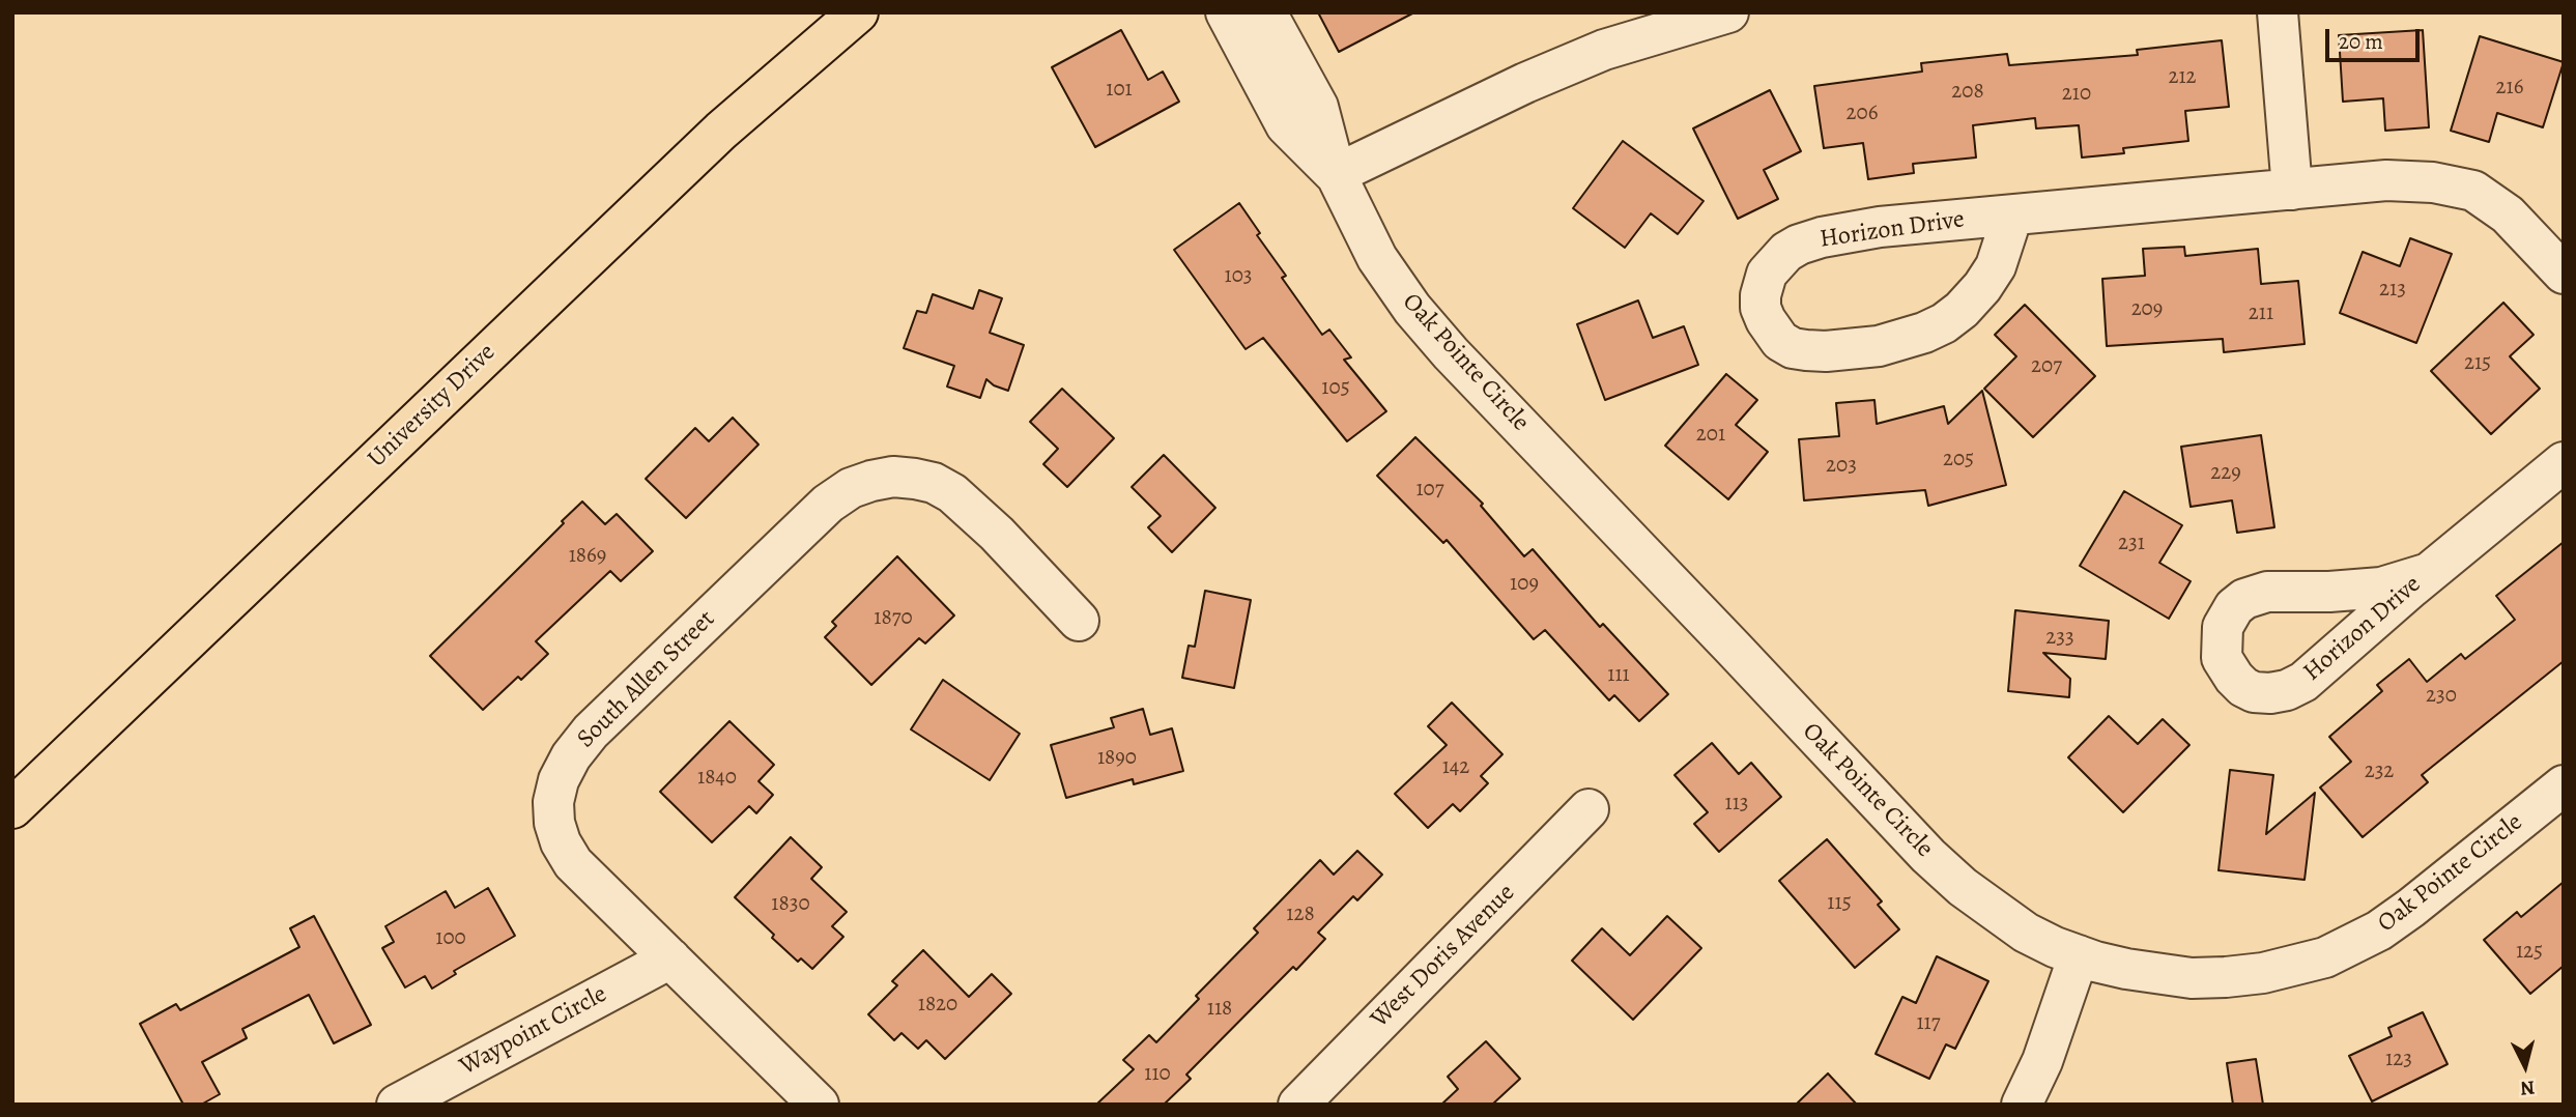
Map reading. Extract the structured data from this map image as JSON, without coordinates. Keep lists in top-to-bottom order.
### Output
{
  "streets": {
    "main road": ["University Drive"],
    "street": [
      "Horizon Drive",
      "Oak Pointe Circle",
      "South Allen Street",
      "West Doris Avenue",
      "Waypoint Circle"
    ]
  },
  "crossings": [
    ["South Allen Street", "Waypoint Circle"]
  ],
  "house_numbers": [
    "212",
    "216",
    "101",
    "208",
    "210",
    "206",
    "103",
    "213",
    "209",
    "211",
    "215",
    "207",
    "105",
    "201",
    "205",
    "203",
    "229",
    "107",
    "231",
    "1869",
    "109",
    "1870",
    "233",
    "111",
    "230",
    "1890",
    "142",
    "232",
    "1840",
    "113",
    "115",
    "1830",
    "128",
    "100",
    "125",
    "1820",
    "118",
    "117",
    "123",
    "110"
  ],
  "scale_bar": "20 m",
  "north": "bottom"
}
